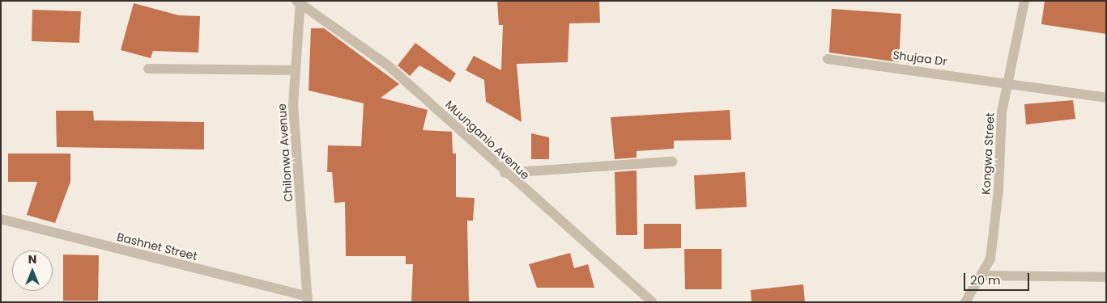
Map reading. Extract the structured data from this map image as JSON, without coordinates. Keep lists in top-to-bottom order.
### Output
{
  "streets": {
    "street": [
      "Shujaa Dr",
      "Muunganio Avenue",
      "Chilonwa Avenue",
      "Kongwa Street",
      "Bashnet Street"
    ]
  },
  "crossings": [
    ["Shujaa Dr", "Kongwa Street"],
    ["Muunganio Avenue", "Chilonwa Avenue"],
    ["Chilonwa Avenue", "Bashnet Street"]
  ],
  "scale_bar": "20 m",
  "north": "top"
}
